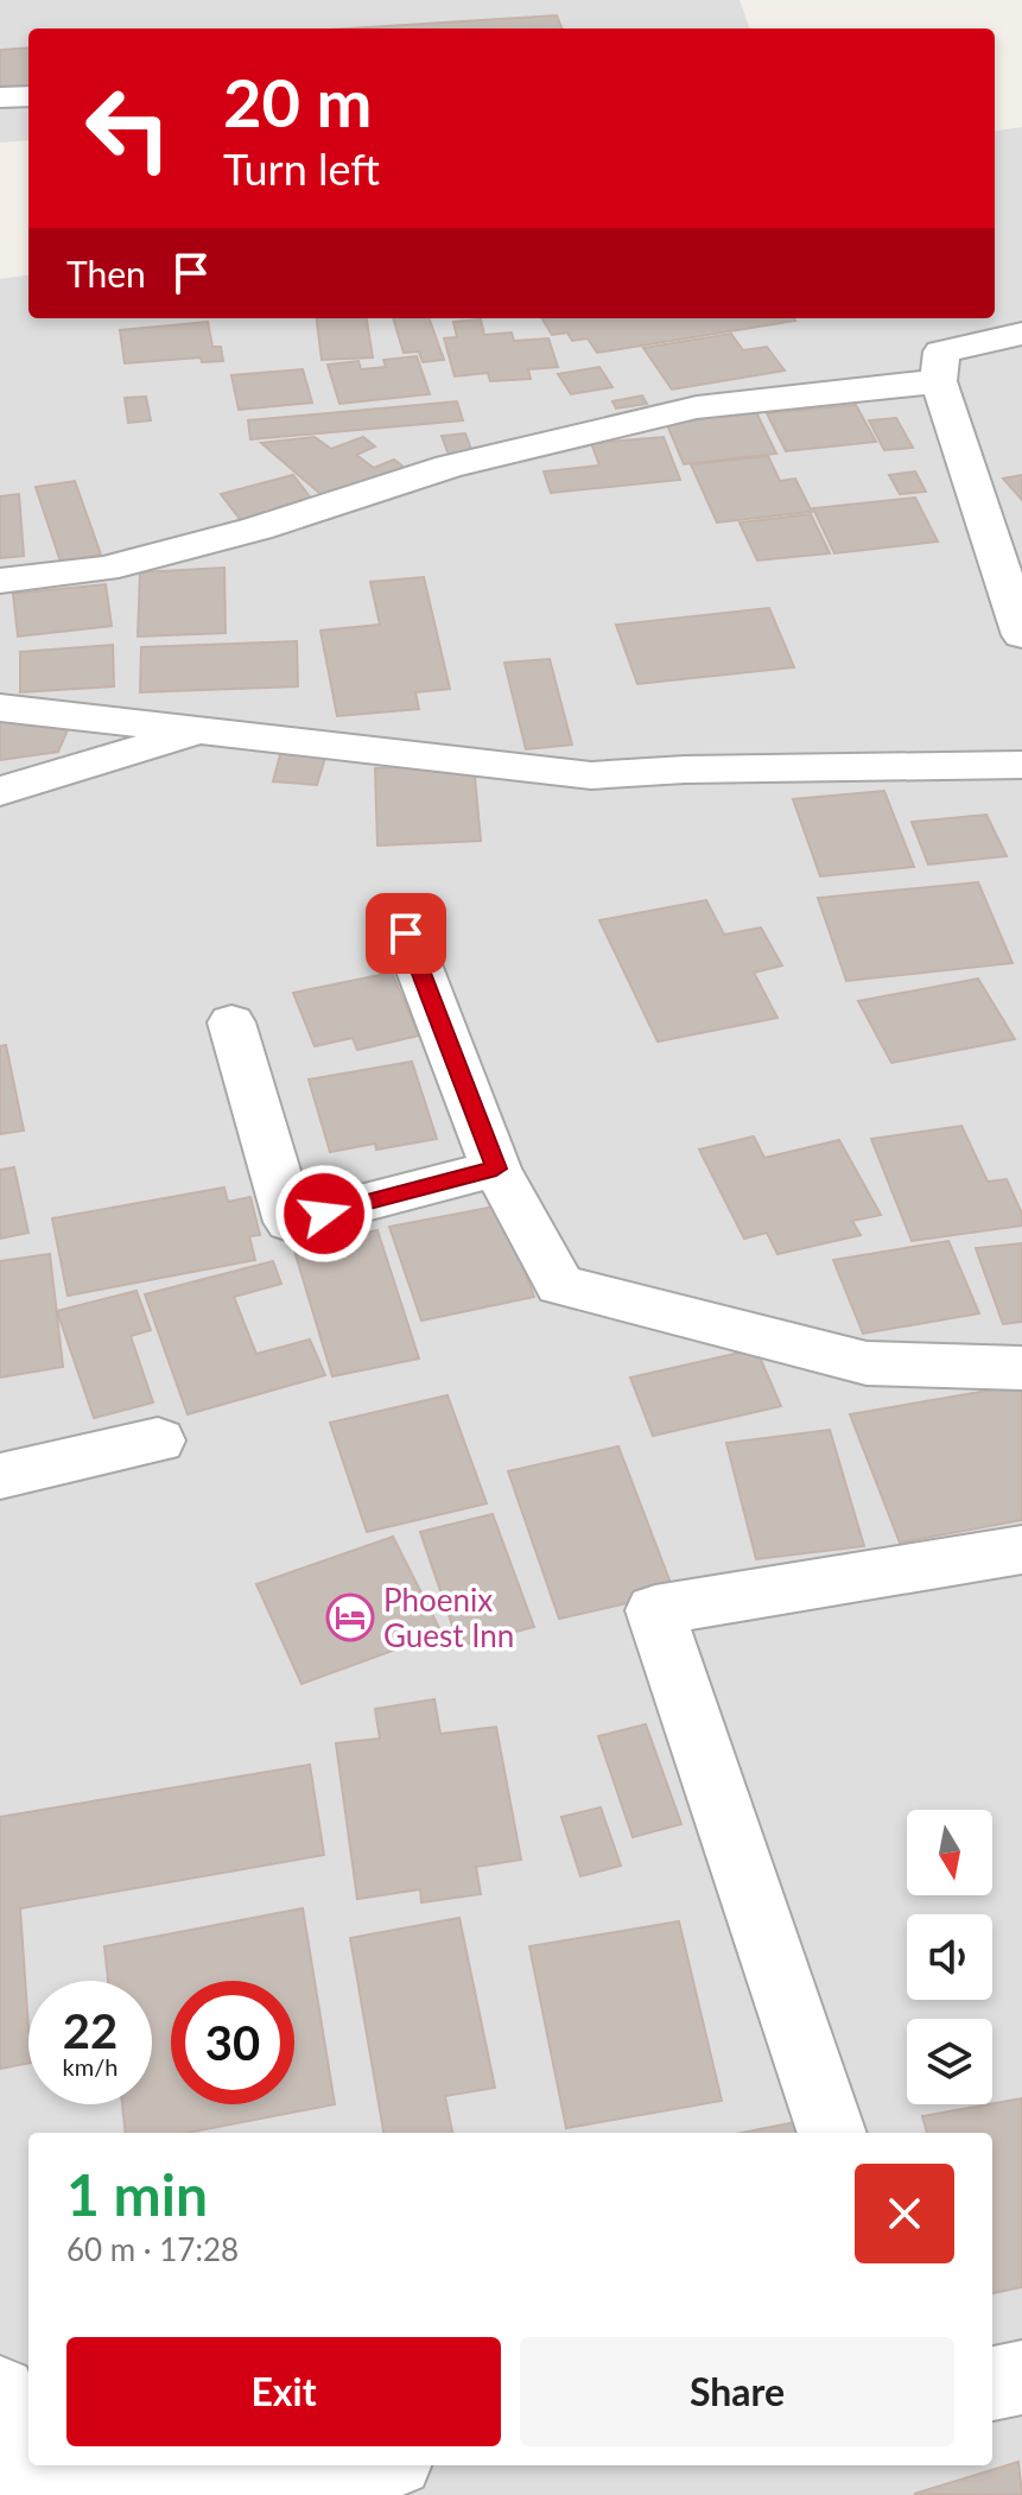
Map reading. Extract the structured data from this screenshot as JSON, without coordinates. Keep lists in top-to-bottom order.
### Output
{
  "places": {
    "hotel": ["Phoenix Guest Inn"]
  },
  "north": "bottom",
  "page": {
    "turn": ["20 m", "Turn left"],
    "then": "Then",
    "speed": "22 km/h",
    "limit": "30",
    "heading": ["1 min", "60 m · 17:28"],
    "buttons": ["Exit", "Share"]
  }
}
